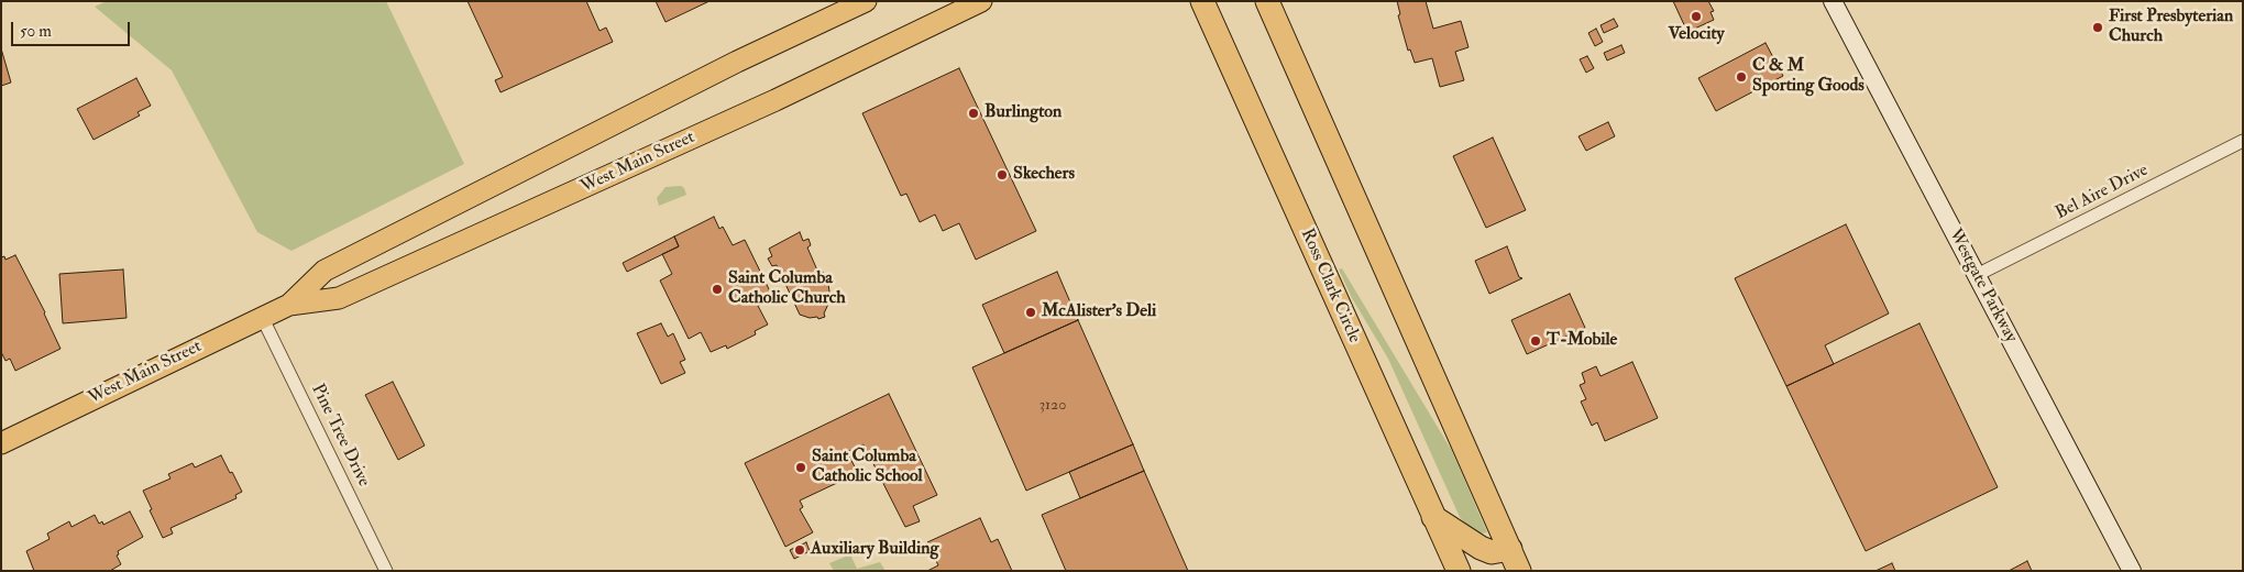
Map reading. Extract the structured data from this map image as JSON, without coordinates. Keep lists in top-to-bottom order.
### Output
{
  "streets": {
    "highway": ["Ross Clark Circle"],
    "main road": ["West Main Street", "Westgate Parkway"],
    "street": ["Bel Aire Drive", "Pine Tree Drive"]
  },
  "crossings": [
    ["West Main Street", "Pine Tree Drive"],
    ["Bel Aire Drive", "Westgate Parkway"]
  ],
  "places": [
    "Velocity",
    "First Presbyterian Church",
    "C & M Sporting Goods",
    "Burlington",
    "Skechers",
    "Saint Columba Catholic Church",
    "McAlister's Deli",
    "T-Mobile",
    "Saint Columba Catholic School",
    "Auxiliary Building"
  ],
  "house_numbers": ["3120"],
  "scale_bar": "50 m"
}
